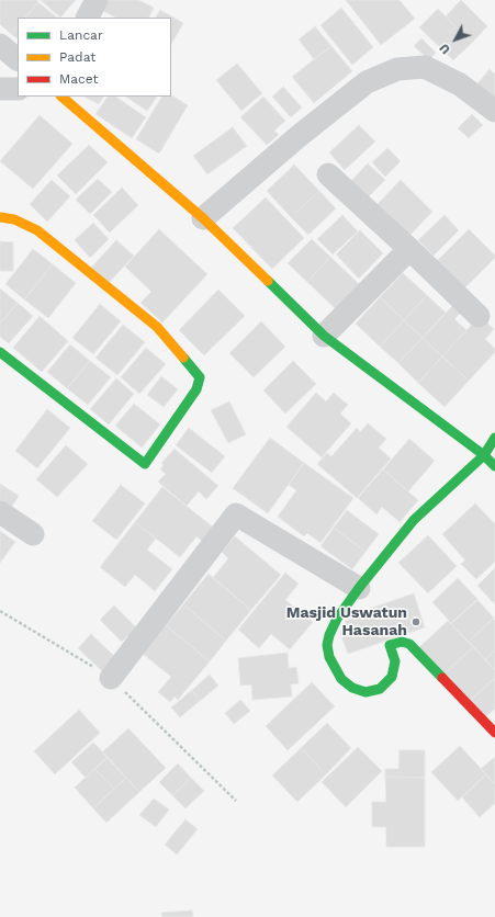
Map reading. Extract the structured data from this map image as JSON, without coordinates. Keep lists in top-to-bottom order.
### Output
{
  "places": ["Masjid Uswatun Hasanah"],
  "legend": ["Lancar", "Padat", "Macet"],
  "north": "bottom left"
}
